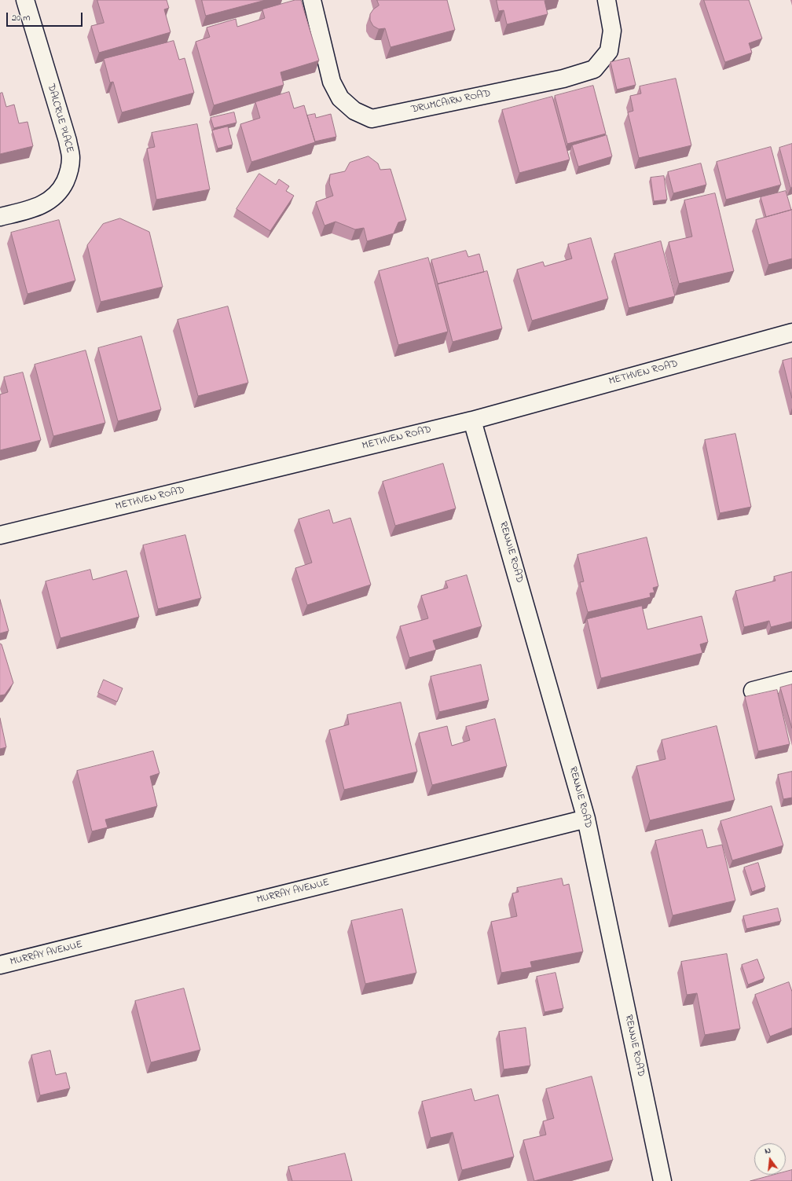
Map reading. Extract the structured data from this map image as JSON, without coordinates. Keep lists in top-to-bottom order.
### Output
{
  "streets": {
    "street": [
      "DRUMCAIRN ROAD",
      "DALCRUE PLACE",
      "METHVEN ROAD",
      "RENNIE ROAD",
      "MURRAY AVENUE"
    ]
  },
  "crossings": [
    ["METHVEN ROAD", "RENNIE ROAD"],
    ["RENNIE ROAD", "MURRAY AVENUE"]
  ],
  "scale_bar": "20 m",
  "north": "top"
}
